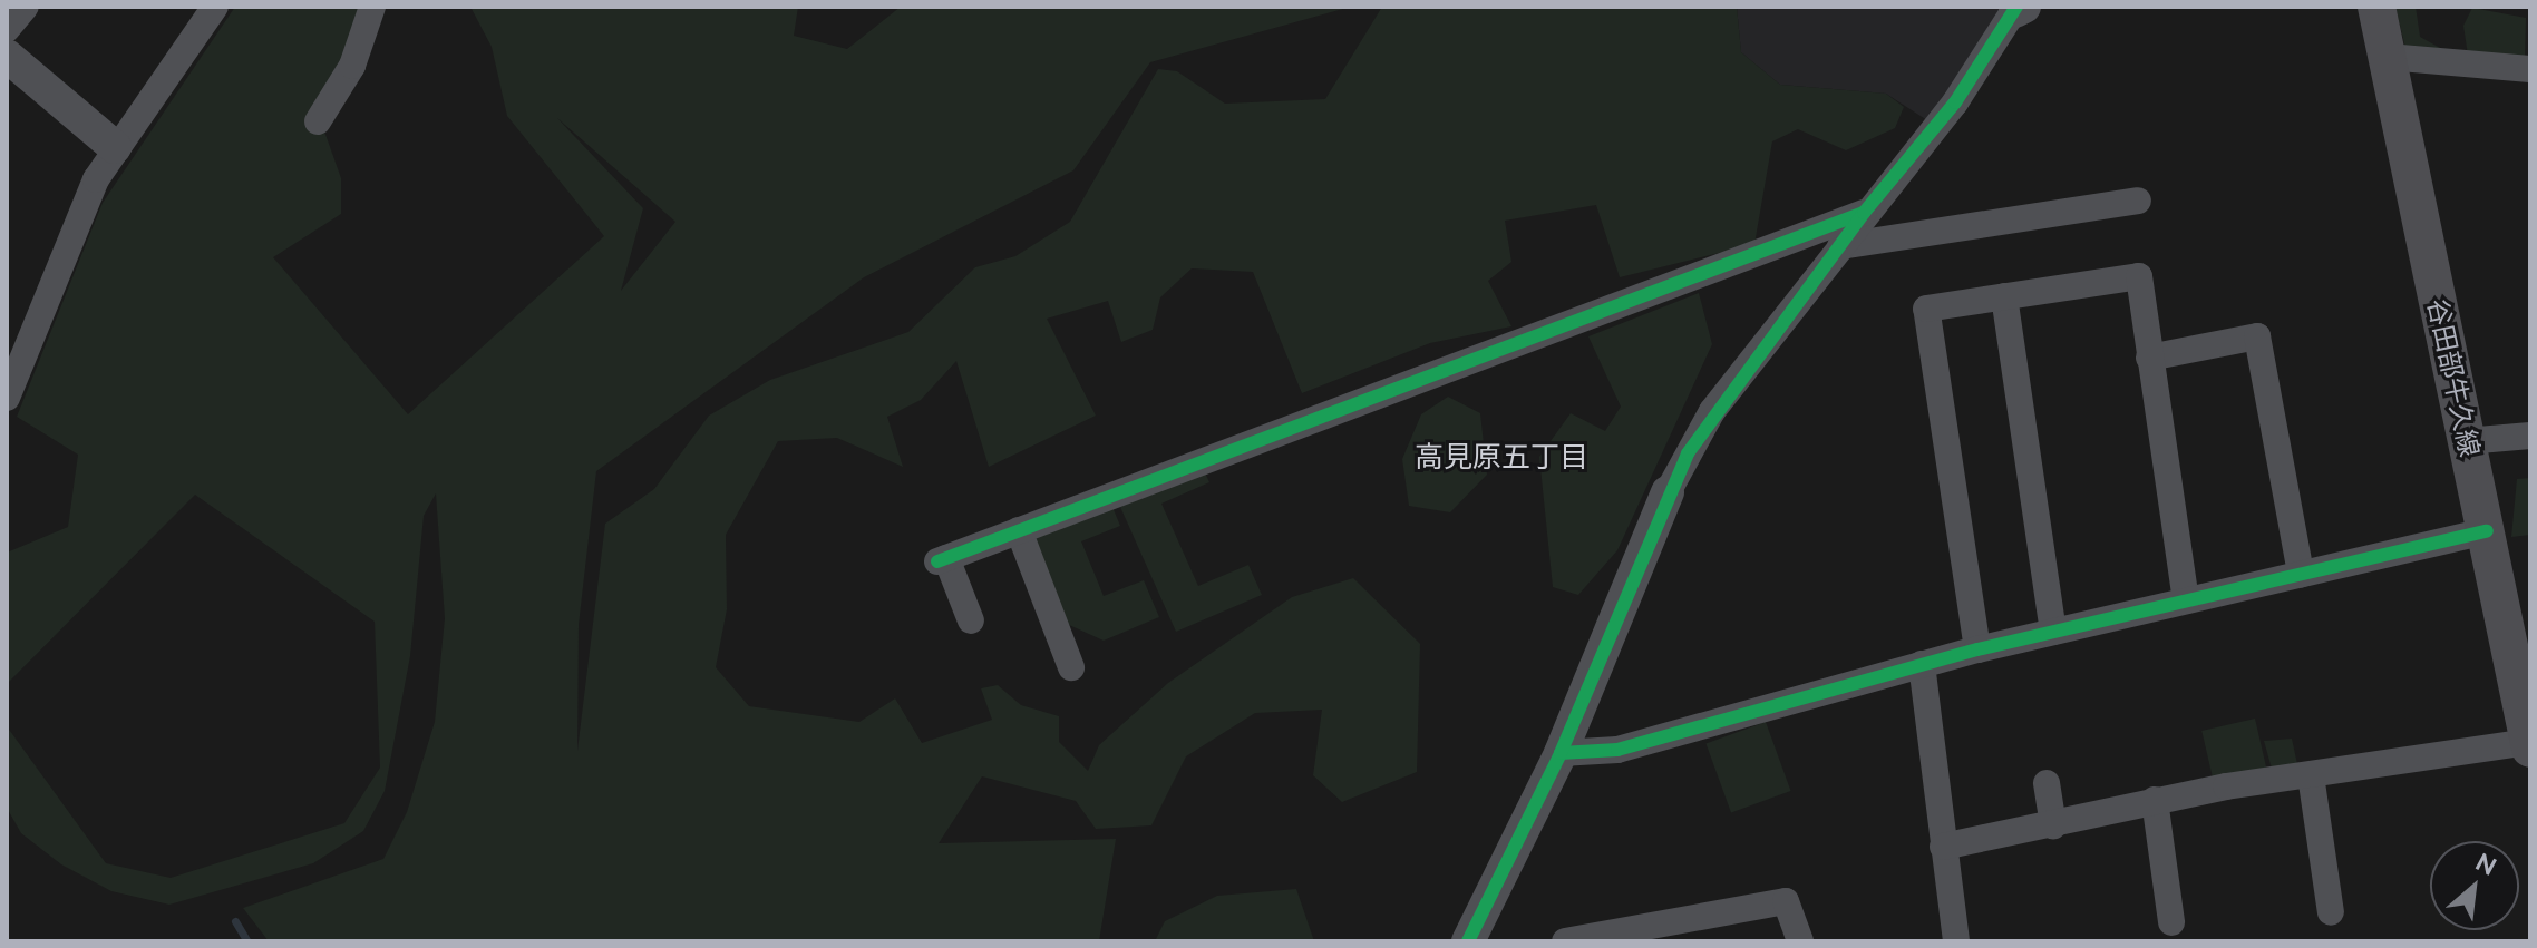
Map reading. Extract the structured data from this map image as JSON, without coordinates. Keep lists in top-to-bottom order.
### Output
{
  "streets": {
    "main road": ["谷田部牛久線"]
  },
  "districts": ["高見原五丁目"],
  "north": "top right"
}
